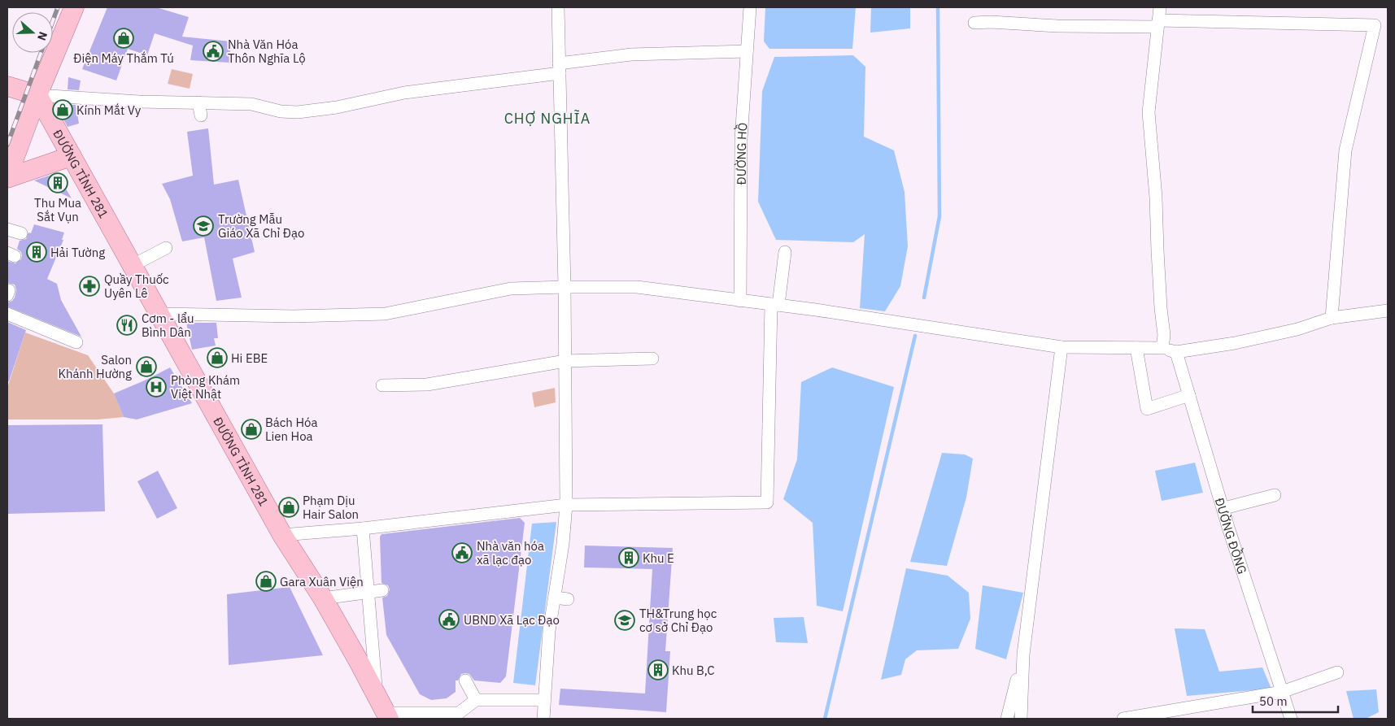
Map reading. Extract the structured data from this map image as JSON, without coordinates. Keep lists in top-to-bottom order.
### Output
{
  "streets": {
    "main road": ["ĐƯỜNG TỈNH 281"],
    "street": ["ĐƯỜNG HỒ", "ĐƯỜNG ĐỒNG"]
  },
  "districts": ["CHỢ NGHĨA"],
  "places": {
    "shop": [
      "Điện Máy Thắm Tú",
      "Kính Mắt Vy",
      "Hi EBE",
      "Salon Khánh Hường",
      "Bách Hóa Lien Hoa",
      "Phạm Dịu Hair Salon",
      "Gara Xuân Viện"
    ],
    "public building": ["Nhà Văn Hóa Thôn Nghĩa Lộ", "Nhà văn hóa xã lạc đạo", "UBND Xã Lạc Đạo"],
    "building": [
      "Thu Mua Sắt Vụn",
      "Hải Tường",
      "Khu E",
      "Khu B,C"
    ],
    "school or university": ["Trường Mẫu Giáo Xã Chỉ Đạo", "TH&Trung học cơ sở Chỉ Đạo"],
    "pharmacy": ["Quầy Thuốc Uyên Lê"],
    "restaurant": ["Cơm - lẩu Bình Dân"],
    "hospital": ["Phòng Khám Việt Nhật"]
  },
  "scale_bar": "50 m",
  "north": "right"
}
